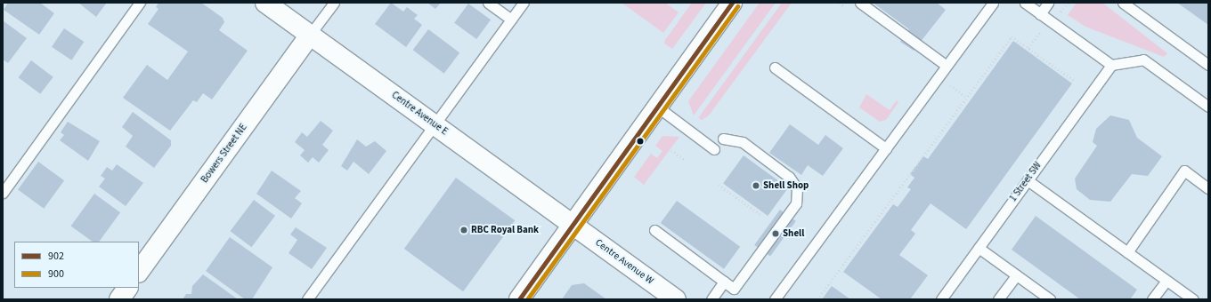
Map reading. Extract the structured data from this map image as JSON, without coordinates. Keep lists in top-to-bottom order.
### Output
{
  "streets": {
    "street": ["Centre Avenue E", "Bowers Street NE", "Centre Avenue W"],
    "lane": ["1 Street SW"]
  },
  "crossings": [
    ["Centre Avenue E", "Bowers Street NE"],
    ["Centre Avenue E", "Centre Avenue W"]
  ],
  "places": ["Shell Shop", "RBC Royal Bank", "Shell"],
  "lines": ["transit line 902", "transit line 900"],
  "legend": ["902", "900"]
}
